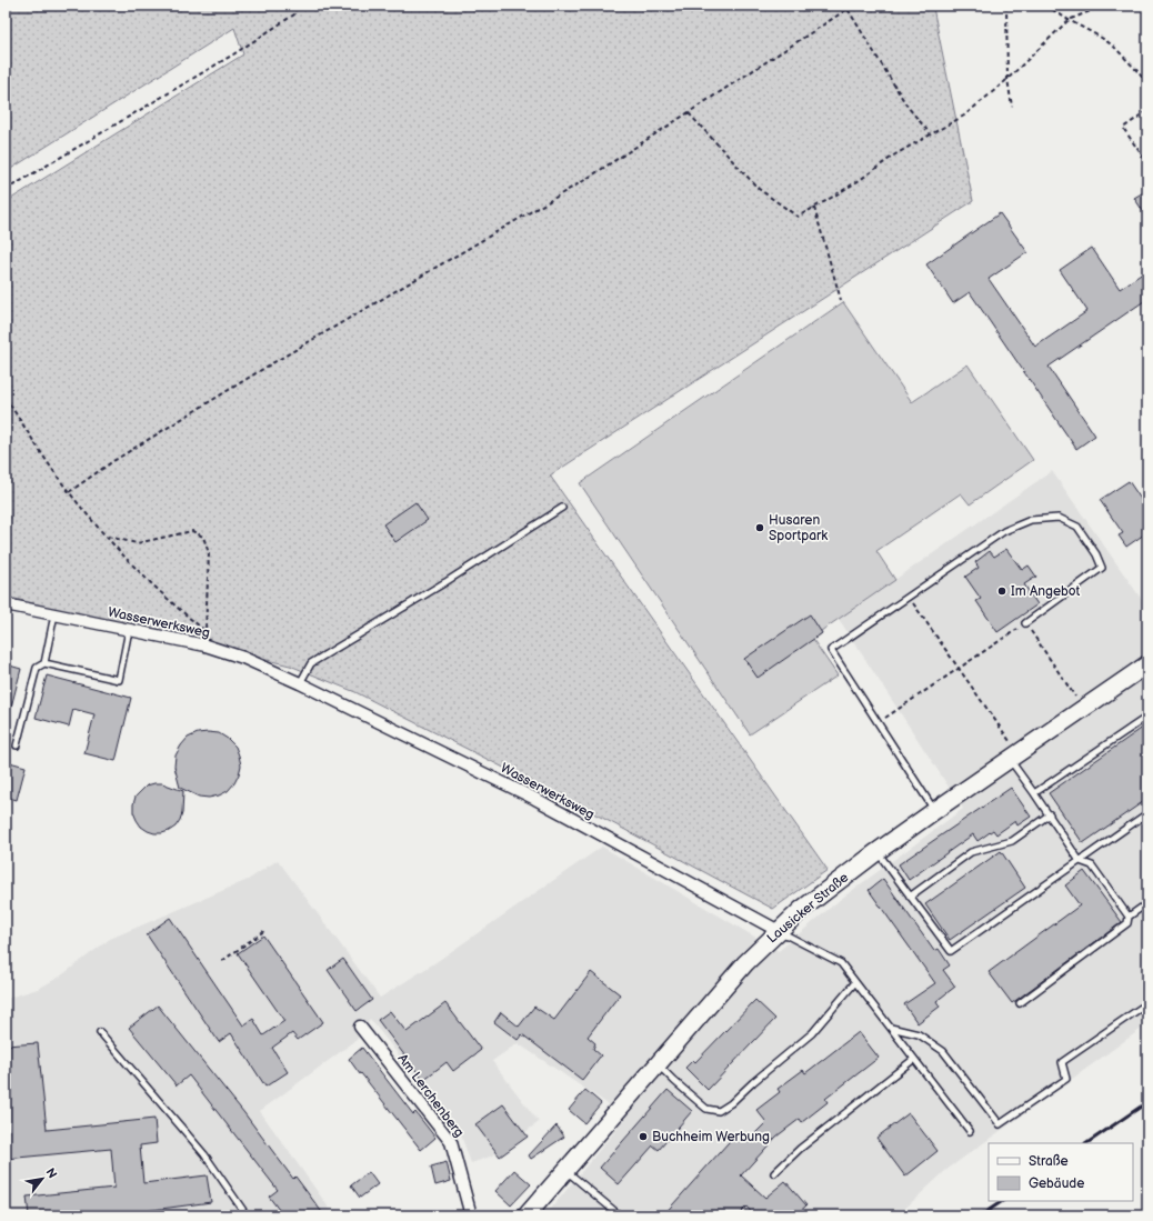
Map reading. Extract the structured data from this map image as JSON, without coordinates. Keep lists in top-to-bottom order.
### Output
{
  "streets": {
    "main road": ["Lausicker Straße"],
    "street": ["Wasserwerksweg", "Am Lerchenberg"]
  },
  "crossings": [
    ["Wasserwerksweg", "Lausicker Straße"]
  ],
  "places": ["Husaren Sportpark", "Im Angebot", "Buchheim Werbung"],
  "legend": ["Straße", "Gebäude"],
  "north": "top right"
}
